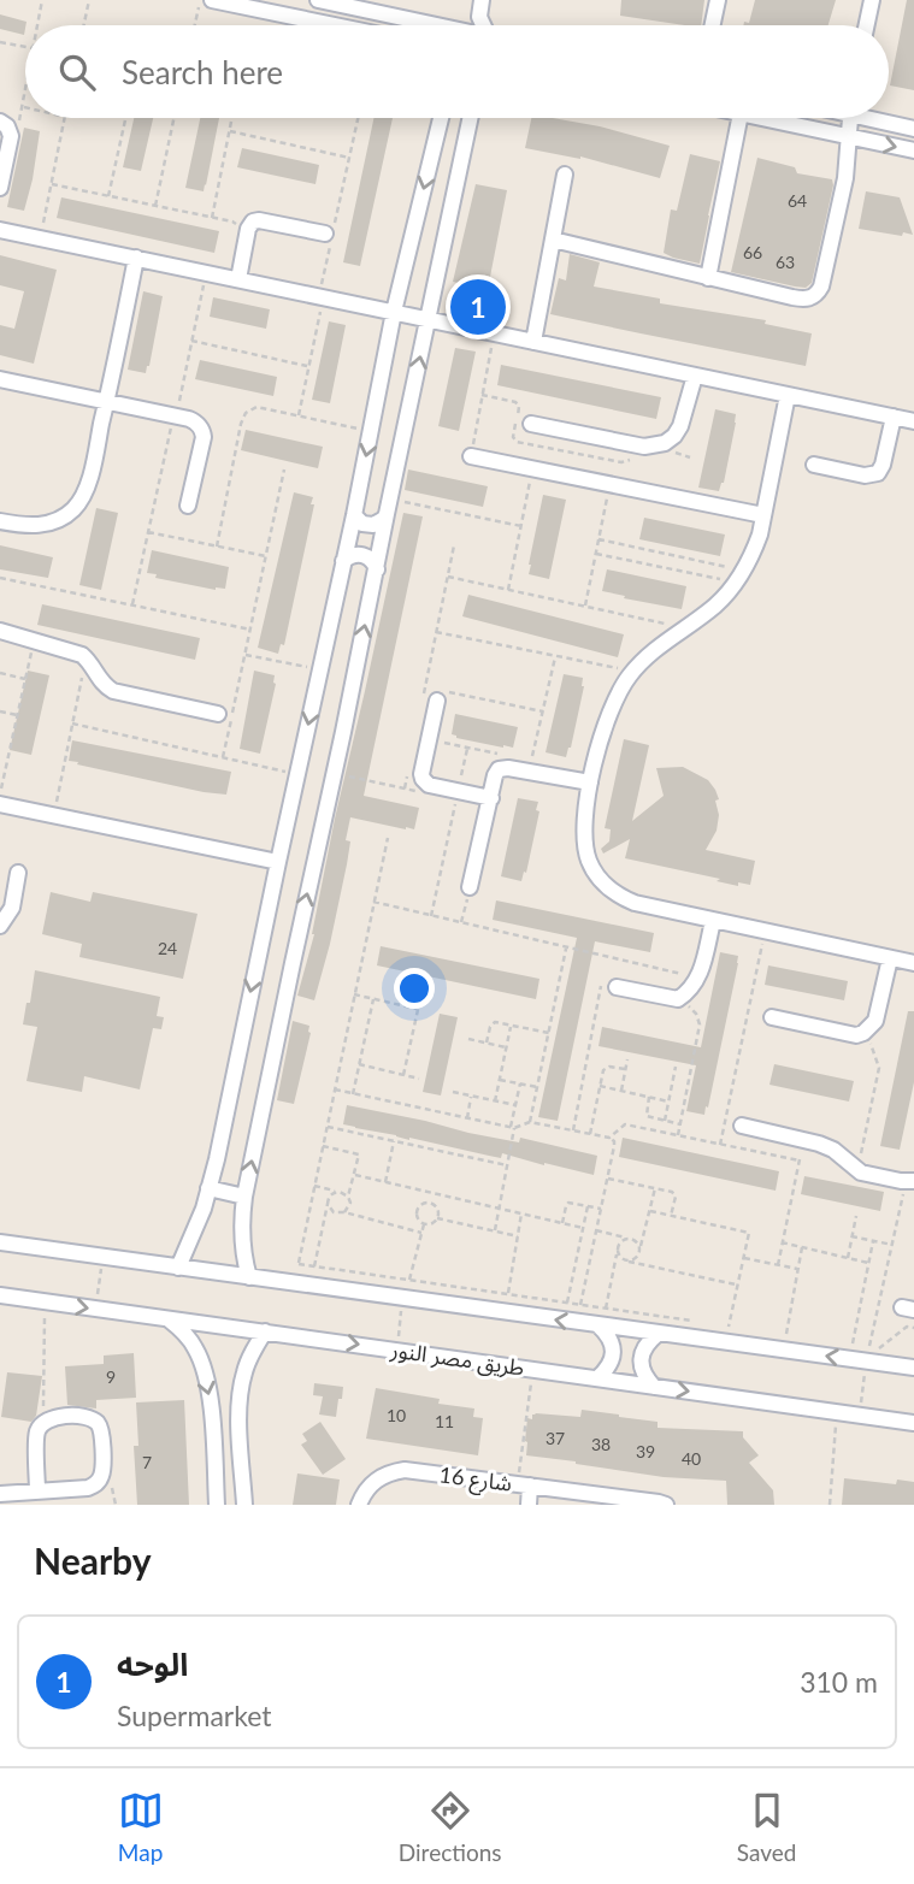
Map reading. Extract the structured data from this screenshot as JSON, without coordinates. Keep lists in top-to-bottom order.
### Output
{
  "streets": {
    "street": ["طريق مصر النور", "شارع 16"]
  },
  "house_numbers": [
    "64",
    "66",
    "63",
    "24",
    "9",
    "10",
    "11",
    "37",
    "38",
    "39",
    "40",
    "7"
  ],
  "page": {
    "search": "Search here",
    "pins": "1",
    "heading": "Nearby",
    "list": [
      {
        "mark": "1",
        "name": "الوحه",
        "note": "Supermarket",
        "value": "310 m"
      }
    ],
    "nav": ["Map", "Directions", "Saved"]
  }
}
